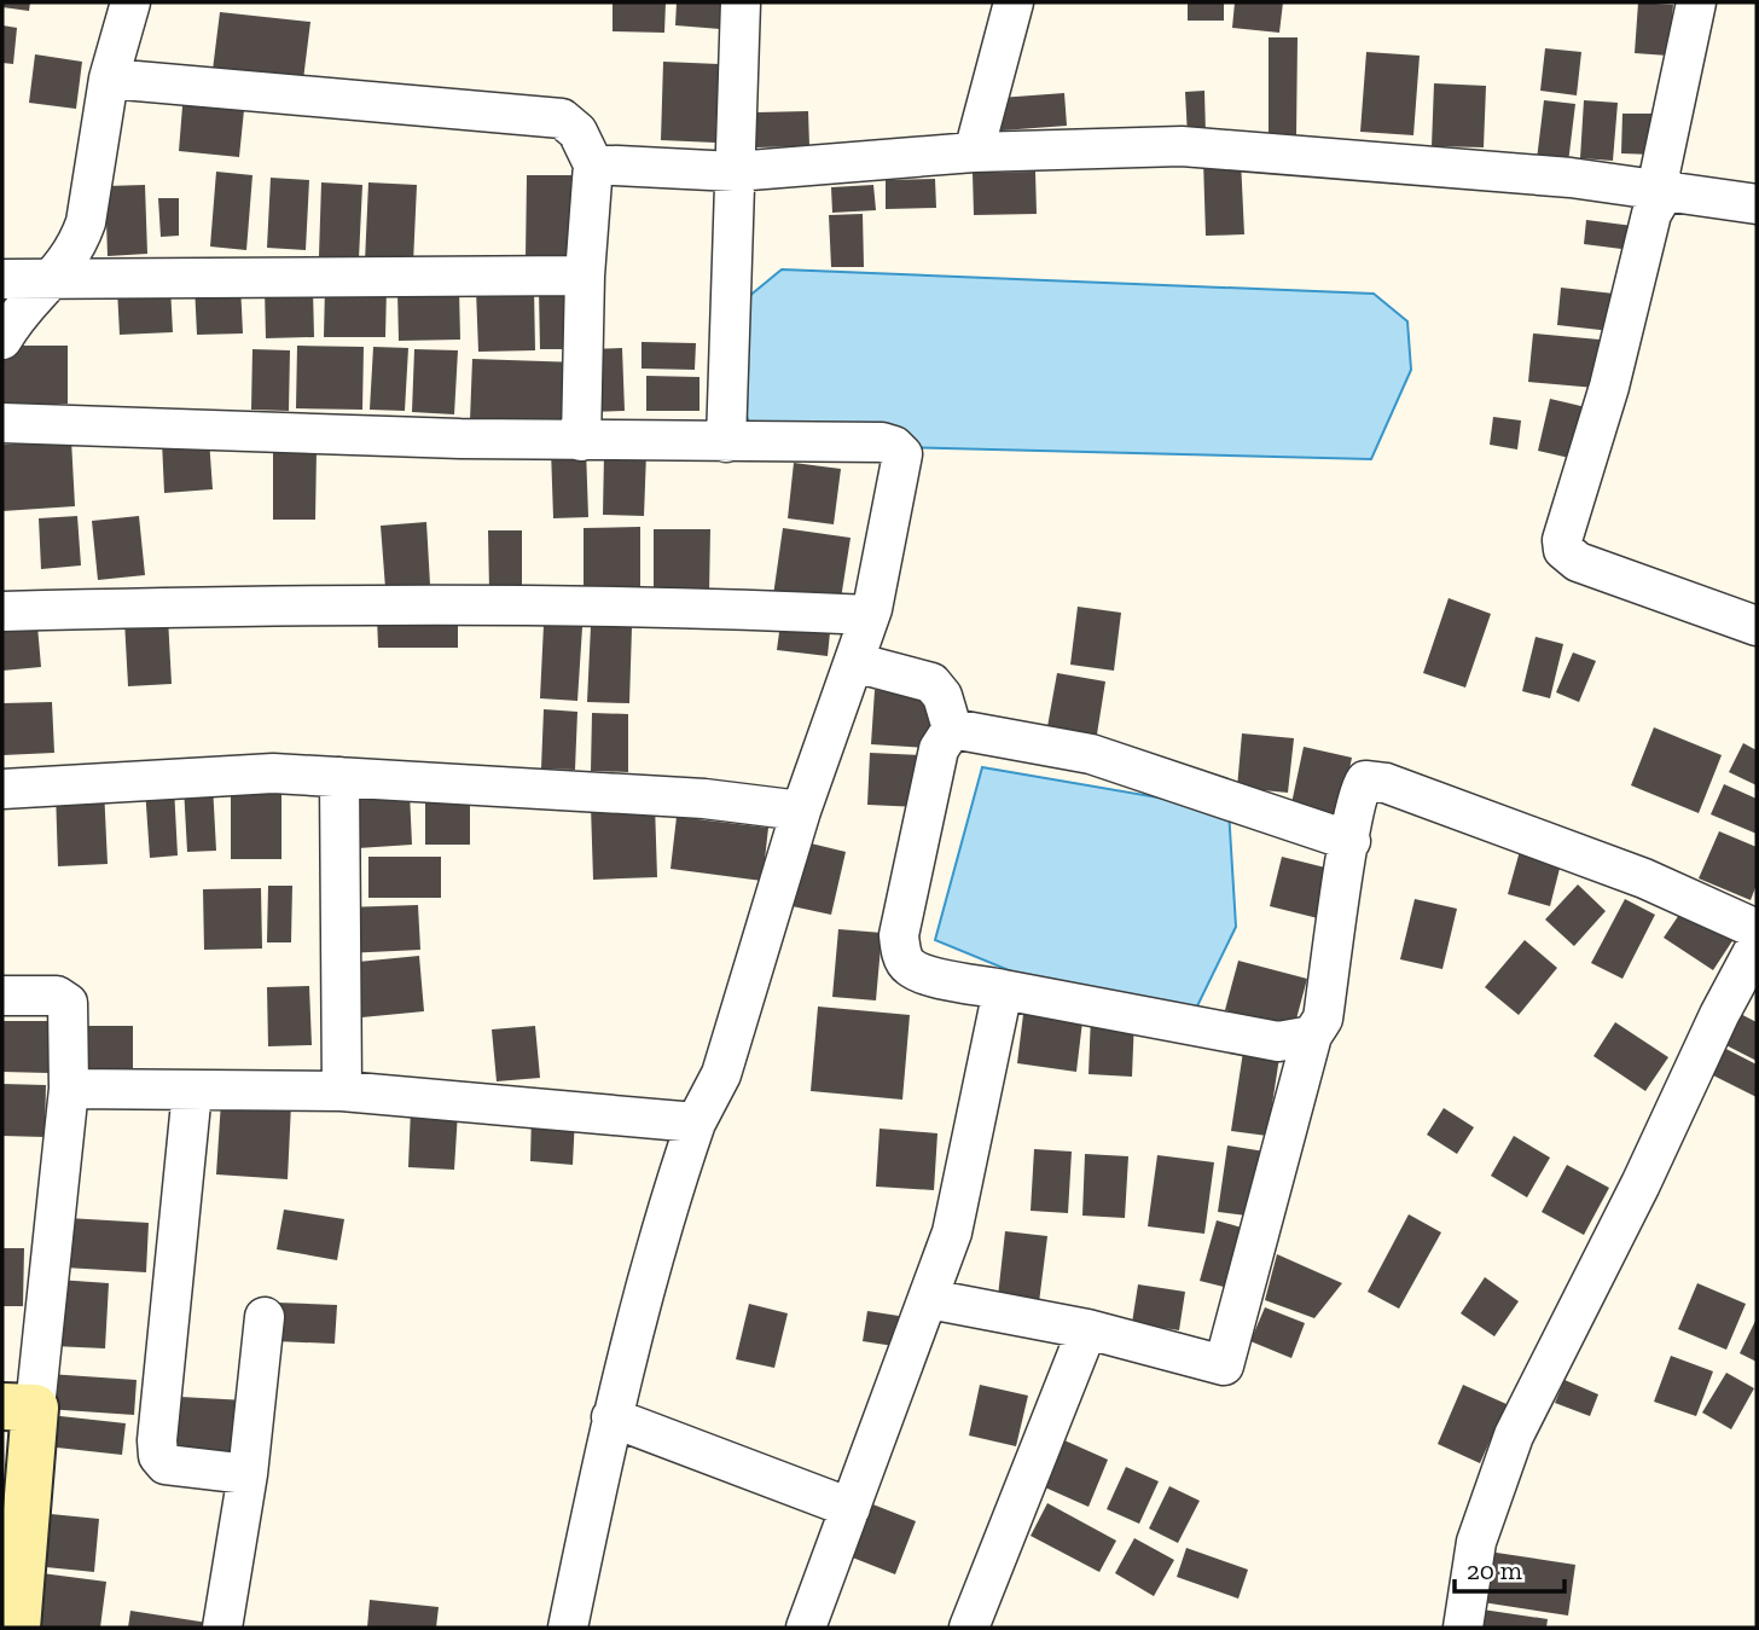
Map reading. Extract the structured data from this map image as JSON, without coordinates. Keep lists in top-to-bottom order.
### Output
{
  "scale_bar": "20 m"
}
